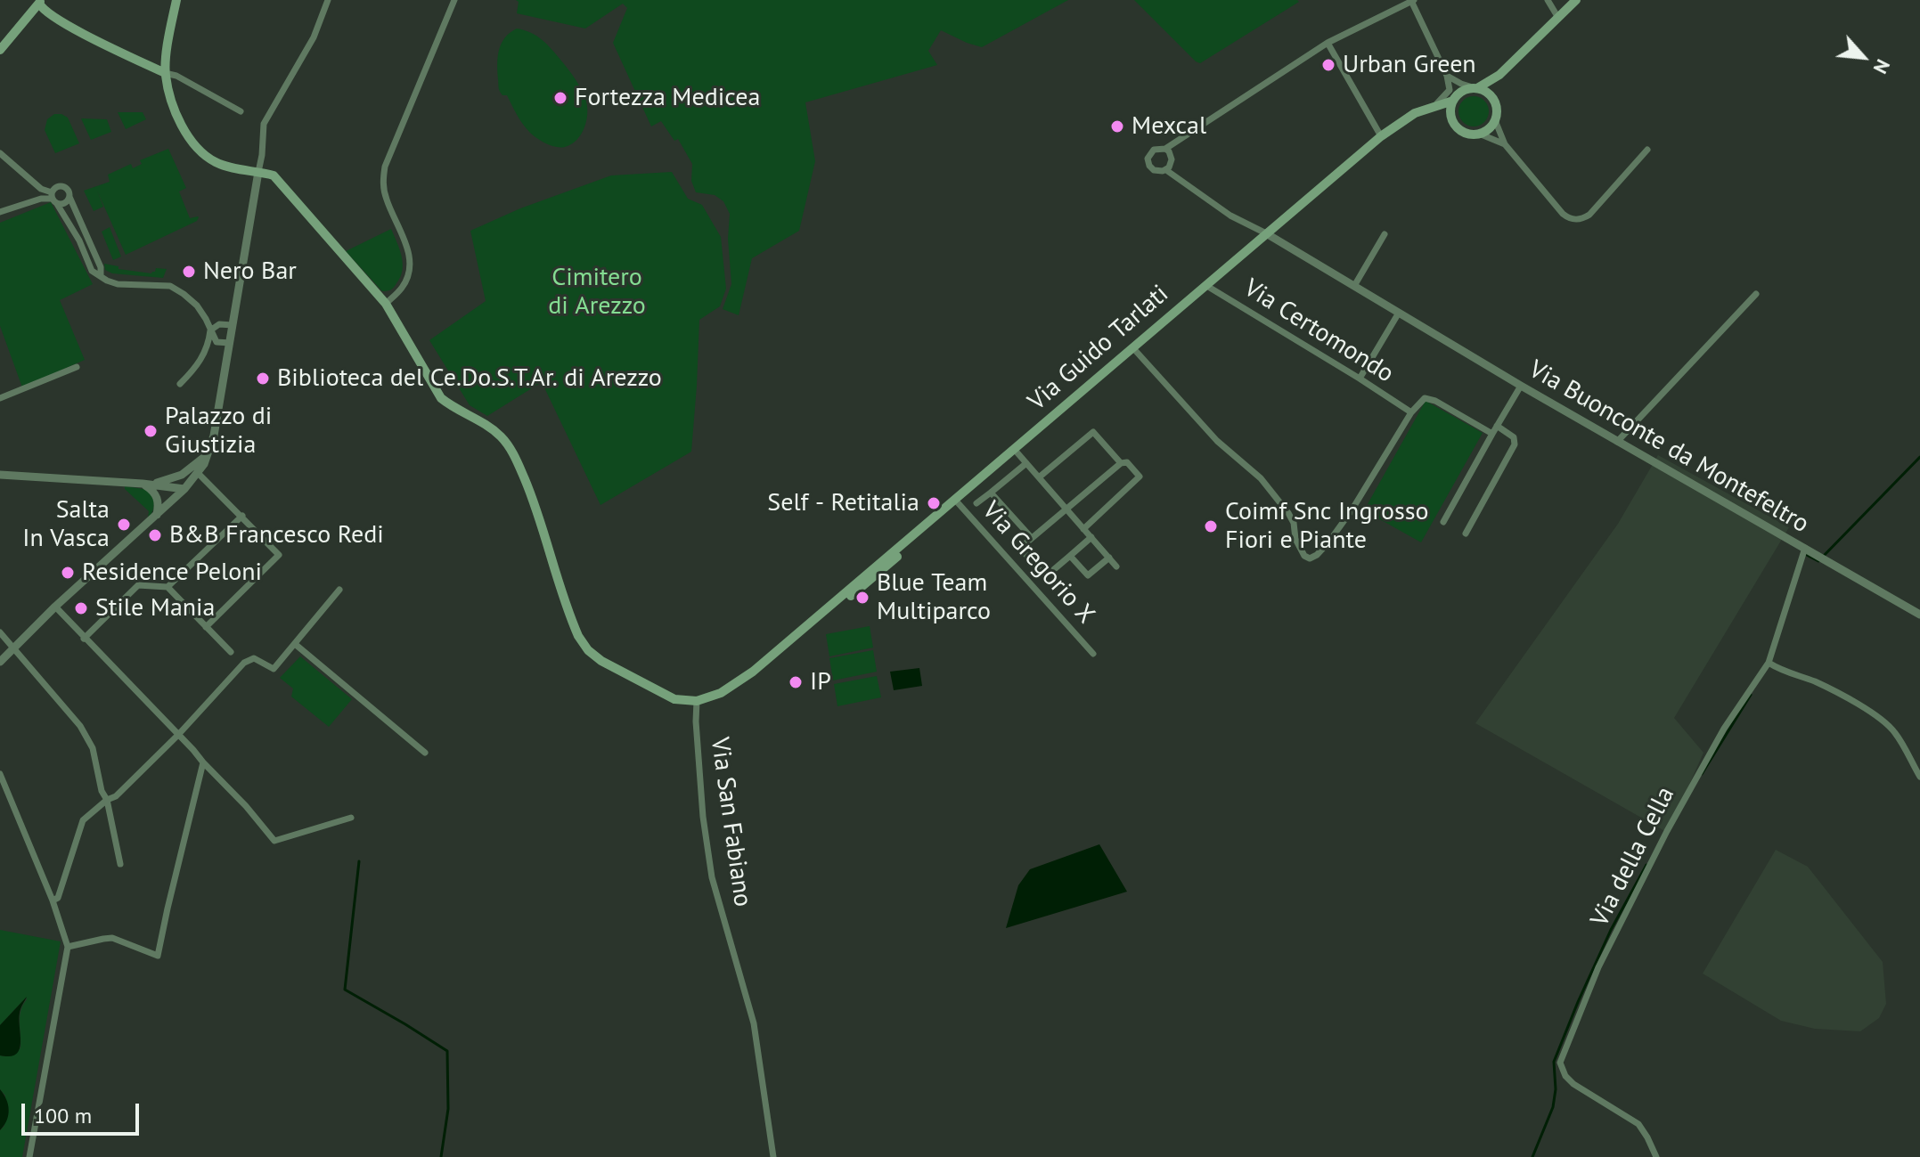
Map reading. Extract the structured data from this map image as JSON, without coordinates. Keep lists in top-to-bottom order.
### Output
{
  "streets": {
    "main road": ["Via Guido Tarlati"],
    "street": [
      "Via Certomondo",
      "Via Buonconte da Montefeltro",
      "Via Gregorio X",
      "Via San Fabiano",
      "Via della Cella"
    ]
  },
  "crossings": [
    ["Via Certomondo", "Via Guido Tarlati"],
    ["Via Guido Tarlati", "Via Buonconte da Montefeltro"],
    ["Via Guido Tarlati", "Via Gregorio X"],
    ["Via Buonconte da Montefeltro", "Via della Cella"]
  ],
  "parks": ["Cimitero di Arezzo"],
  "places": [
    "Urban Green",
    "Fortezza Medicea",
    "Mexcal",
    "Nero Bar",
    "Biblioteca del Ce.Do.S.T.Ar. di Arezzo",
    "Palazzo di Giustizia",
    "Self - Retitalia",
    "Salta In Vasca",
    "Coimf Snc Ingrosso Fiori e Piante",
    "B&B Francesco Redi",
    "Residence Peloni",
    "Blue Team Multiparco",
    "Stile Mania",
    "IP"
  ],
  "scale_bar": "100 m",
  "north": "bottom right"
}
